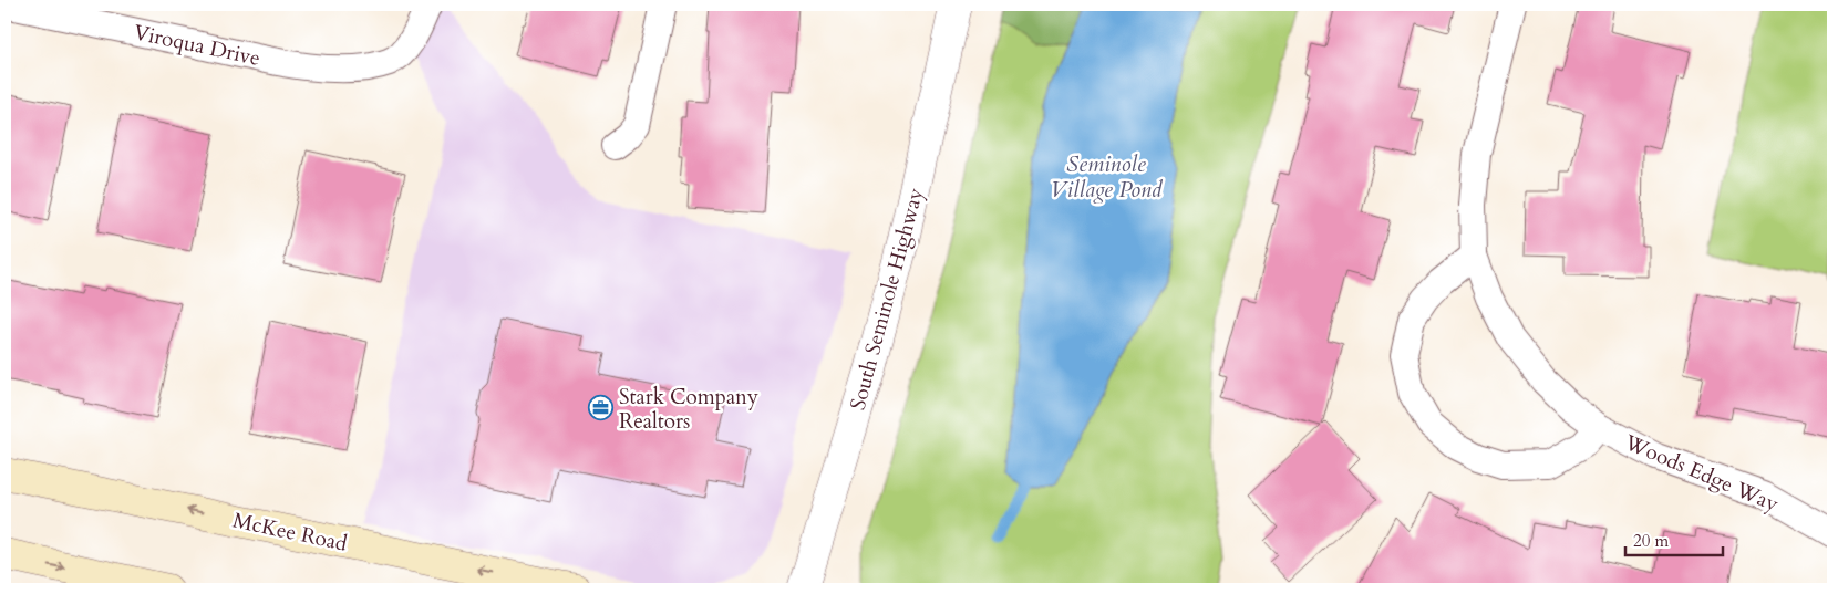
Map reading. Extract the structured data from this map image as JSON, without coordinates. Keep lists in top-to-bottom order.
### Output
{
  "streets": {
    "main road": ["McKee Road"],
    "street": ["Viroqua Drive", "South Seminole Highway", "Woods Edge Way"]
  },
  "one_way": ["McKee Road"],
  "water": ["Seminole Village Pond"],
  "places": {
    "office": ["Stark Company Realtors"]
  },
  "scale_bar": "20 m"
}
